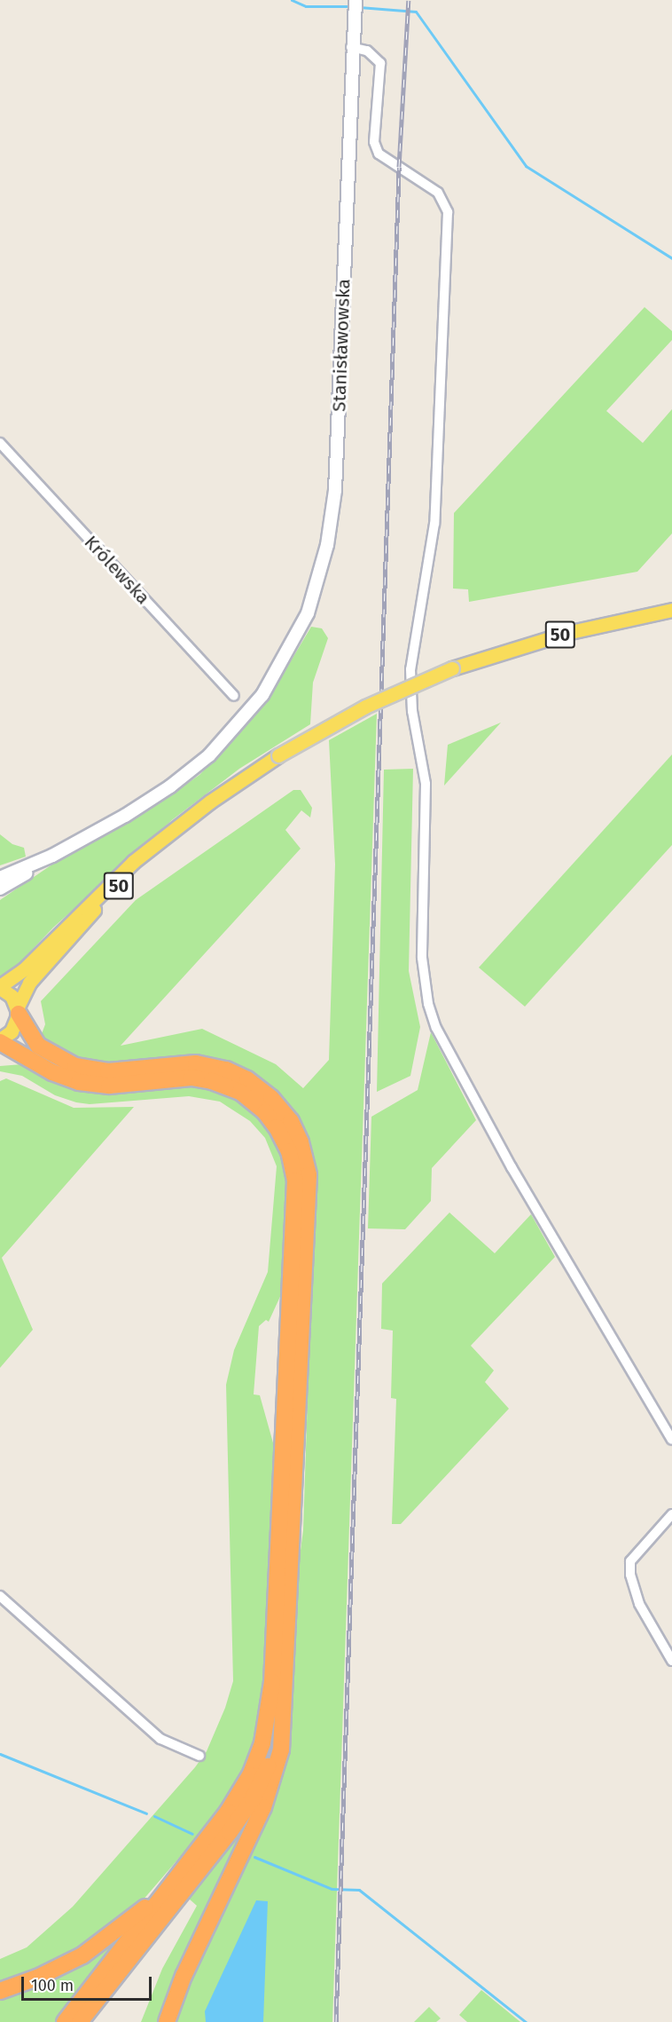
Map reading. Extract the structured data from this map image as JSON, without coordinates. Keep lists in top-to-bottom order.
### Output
{
  "streets": {
    "main road": ["50"],
    "street": ["Stanisławowska", "Królewska"]
  },
  "scale_bar": "100 m"
}
